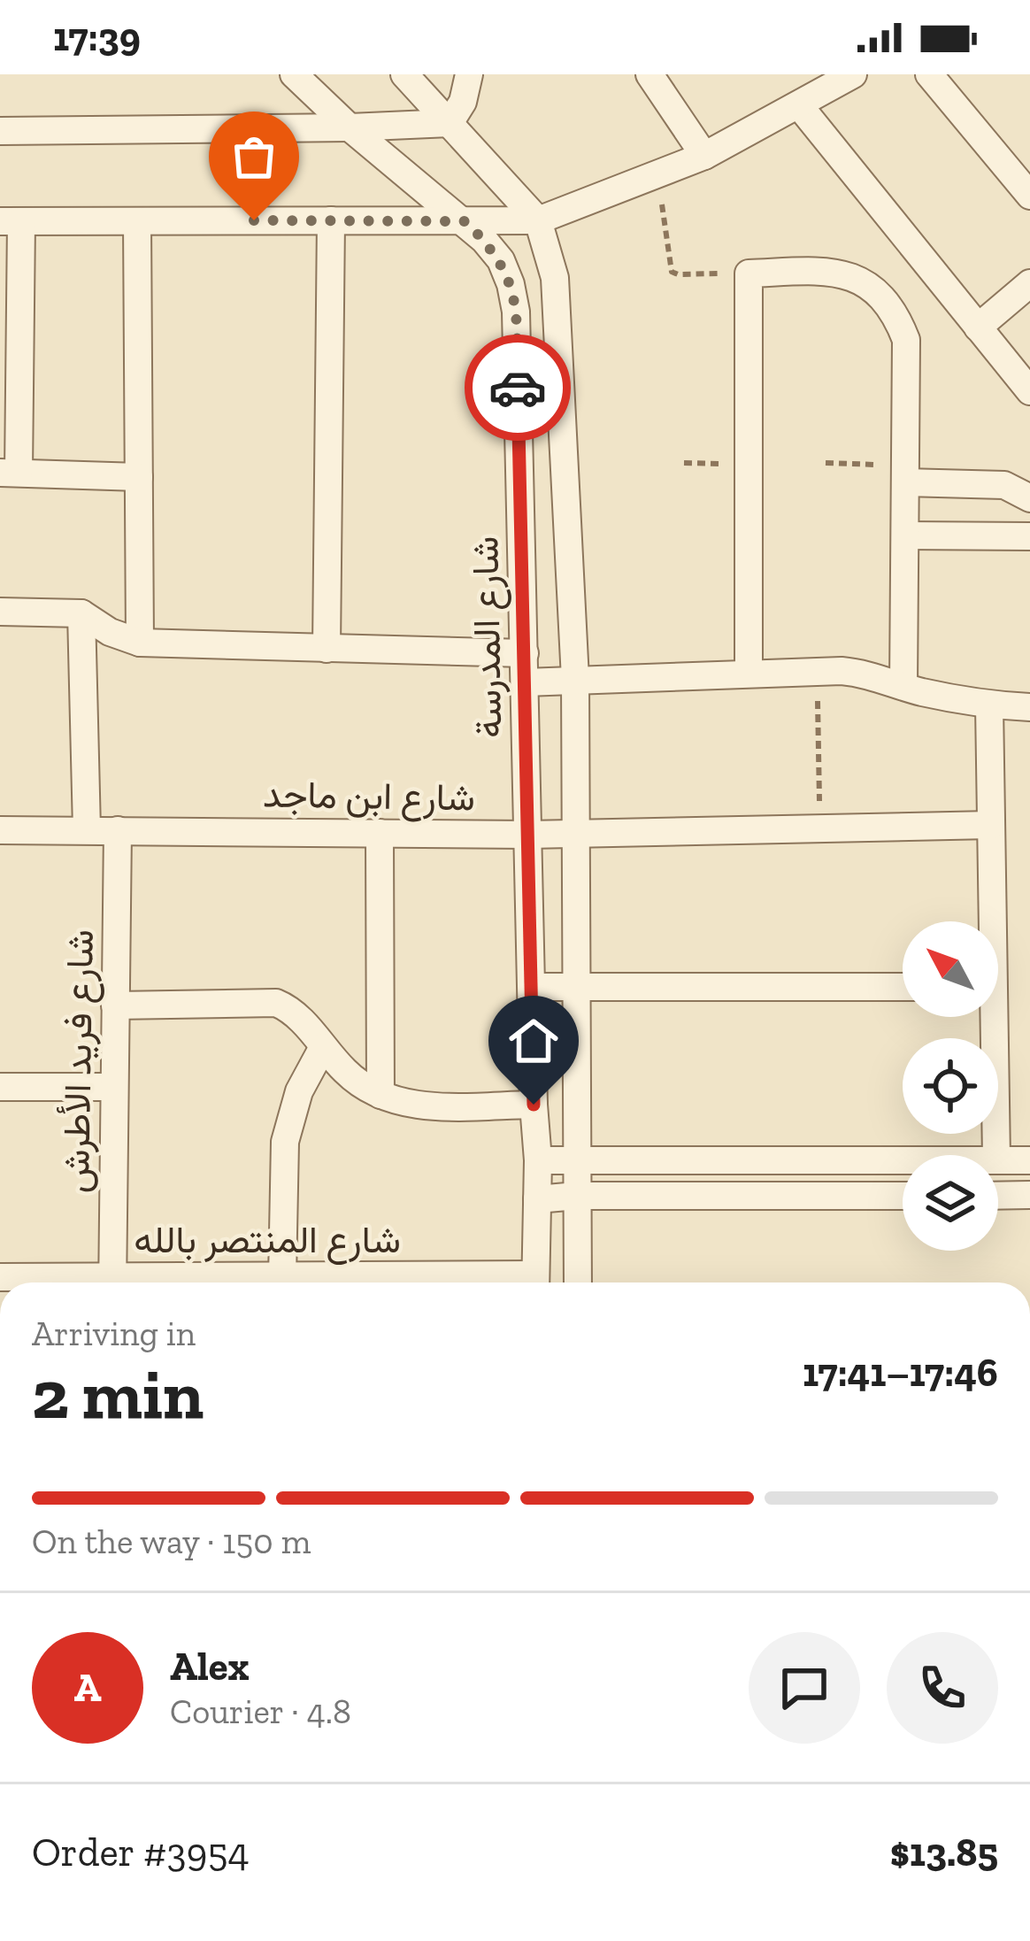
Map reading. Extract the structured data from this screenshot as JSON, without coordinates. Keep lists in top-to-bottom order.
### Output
{
  "streets": {
    "street": [
      "شارع المدرسة",
      "شارع ابن ماجد",
      "شارع فريد الأطرش",
      "شارع المنتصر بالله"
    ]
  },
  "crossings": [
    ["شارع المدرسة", "شارع ابن ماجد"],
    ["شارع ابن ماجد", "شارع فريد الأطرش"]
  ],
  "north": "top left",
  "page": {
    "status": "17:39",
    "heading": ["2 min", "Arriving in", "17:41–17:46"],
    "panel": [
      "Alex",
      "Courier · 4.8",
      "Order #3954",
      "$13.85"
    ],
    "bar": "On the way · 150 m",
    "round": "A"
  }
}
